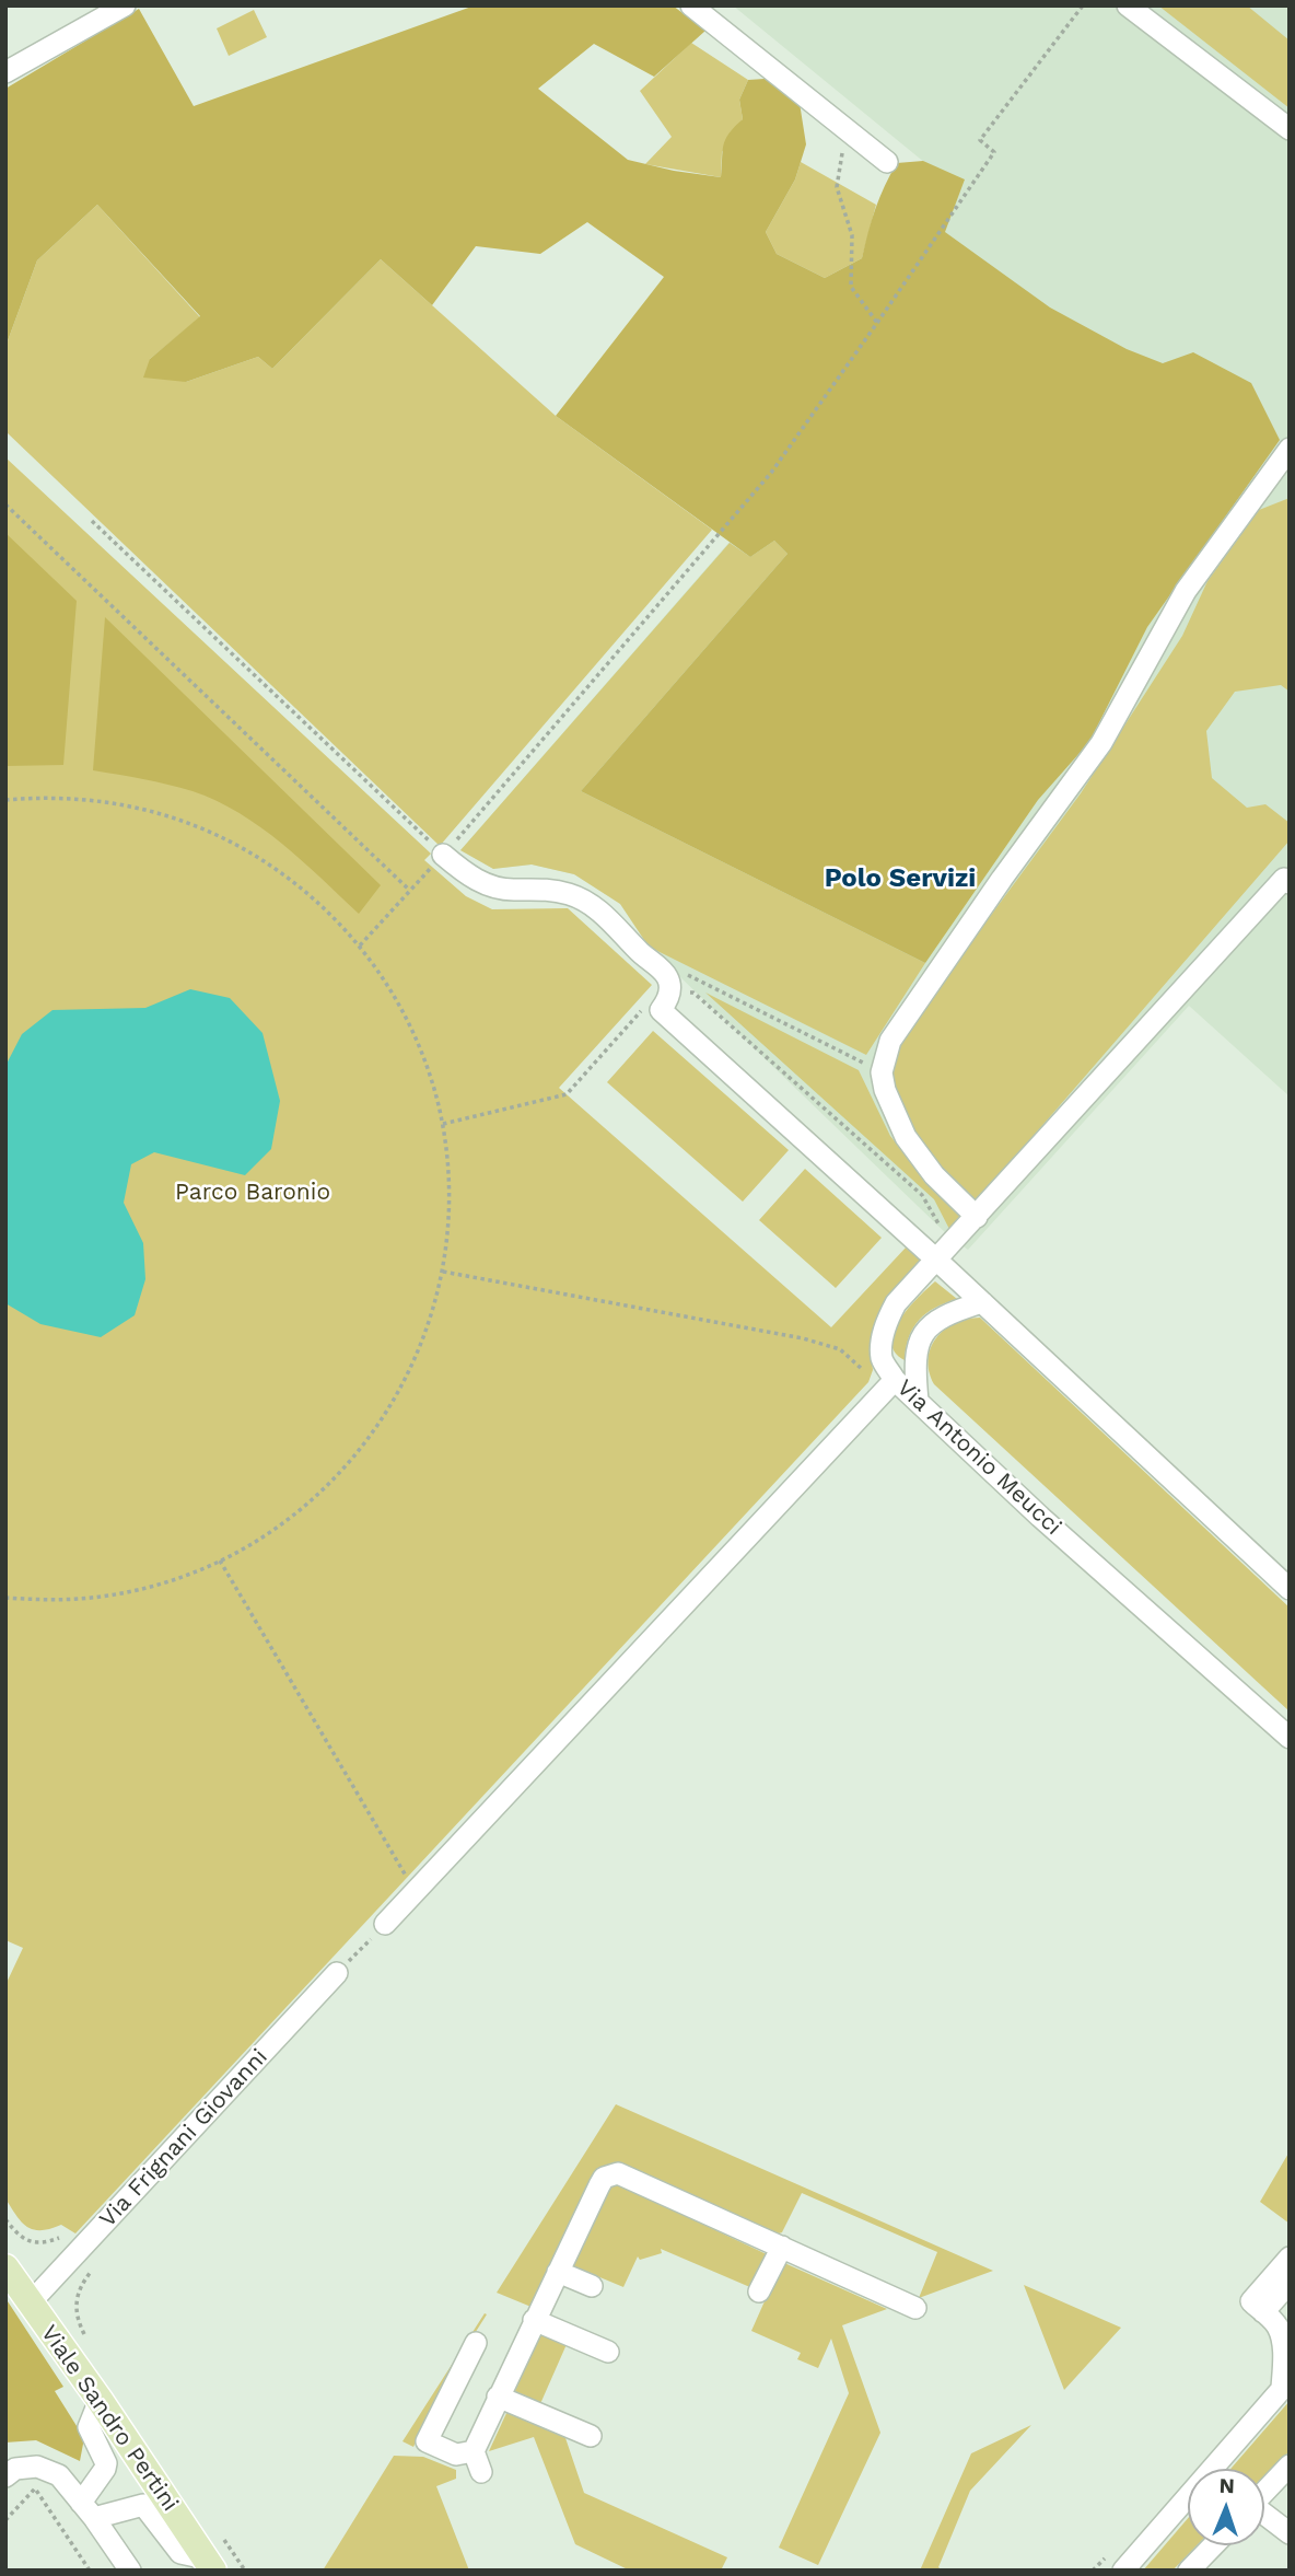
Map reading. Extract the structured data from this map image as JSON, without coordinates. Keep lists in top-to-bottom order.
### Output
{
  "streets": {
    "main road": ["Viale Sandro Pertini"],
    "street": ["Via Antonio Meucci", "Via Frignani Giovanni"]
  },
  "crossings": [
    ["Via Frignani Giovanni", "Viale Sandro Pertini"]
  ],
  "districts": ["Polo Servizi"],
  "parks": ["Parco Baronio"],
  "north": "top"
}
